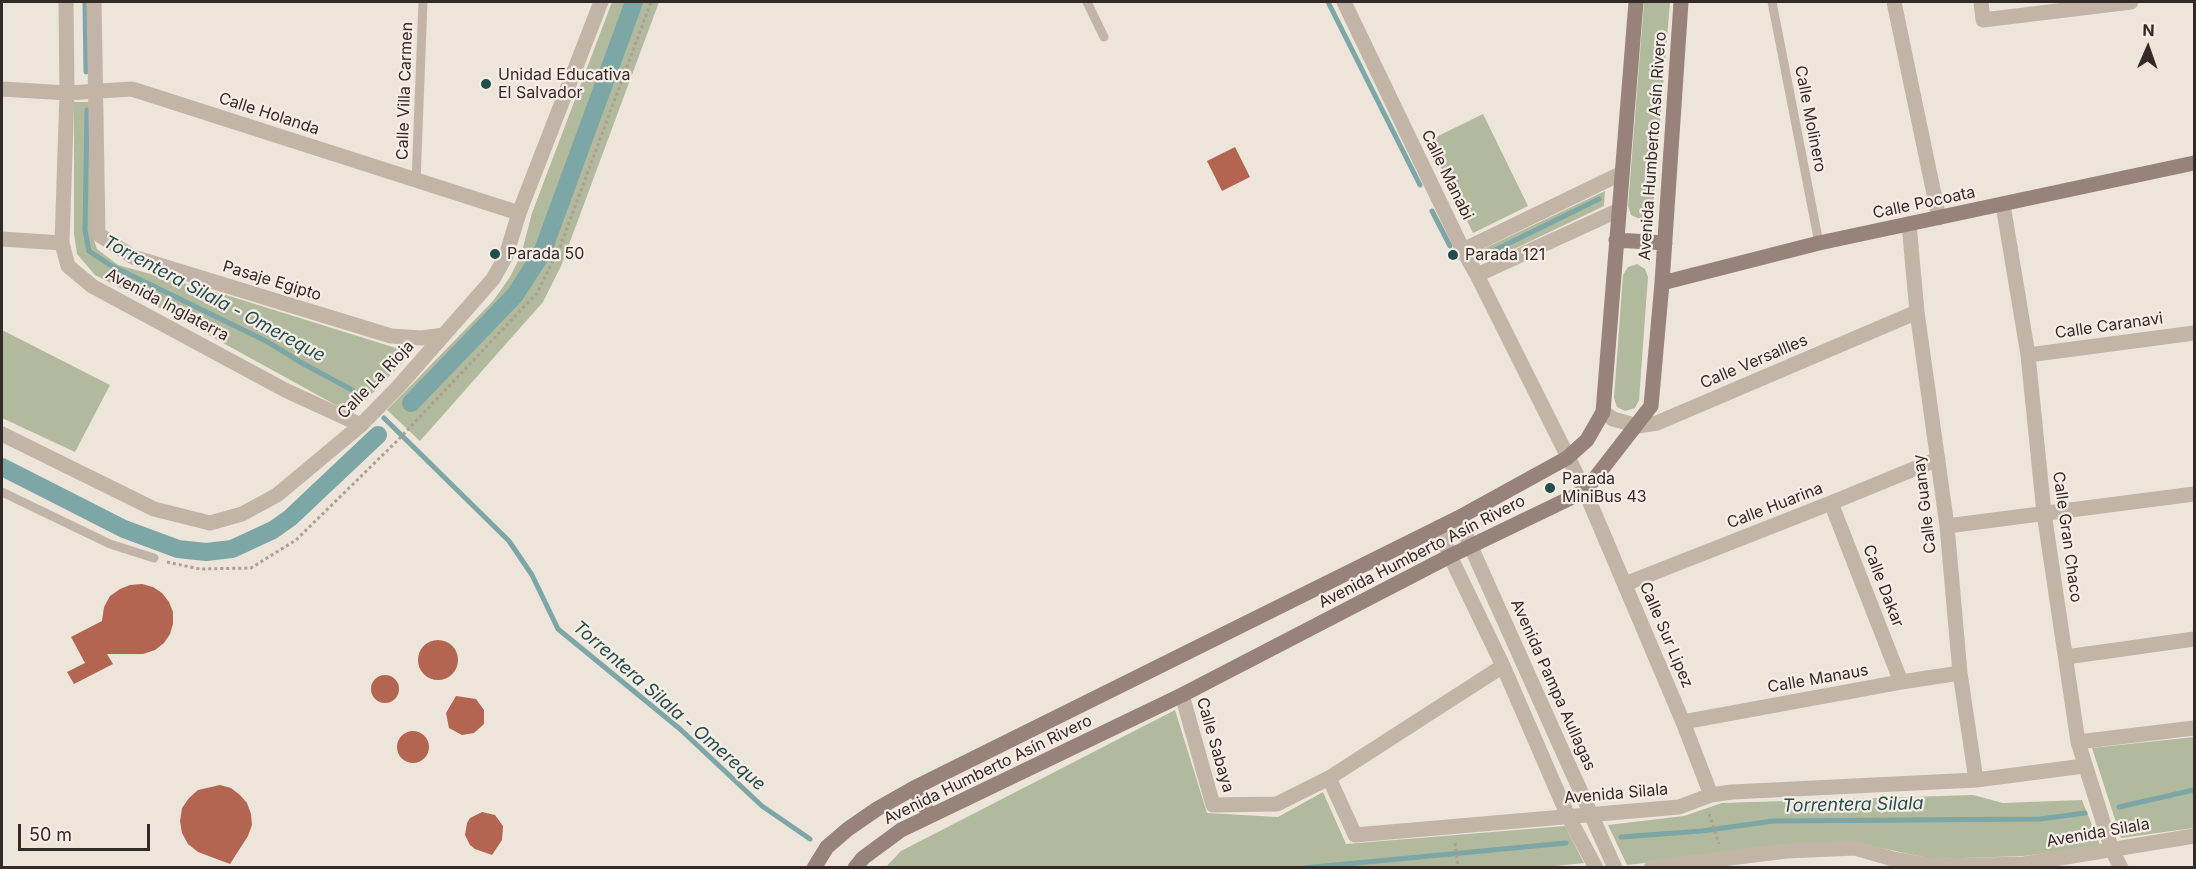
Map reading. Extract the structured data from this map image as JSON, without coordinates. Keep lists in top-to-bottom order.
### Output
{
  "streets": {
    "street": [
      "Calle Holanda",
      "Avenida Humberto Asín Rivero",
      "Calle Manabi",
      "Calle Pocoata",
      "Pasaje Egipto",
      "Avenida Inglaterra",
      "Calle Caranavi",
      "Calle Versallles",
      "Calle La Rioja",
      "Calle Guanay",
      "Calle Huarina",
      "Calle Gran Chaco",
      "Calle Dakar",
      "Calle Sur Lipez",
      "Calle Manaus",
      "Avenida Pampa Aullagas",
      "Calle Sabaya",
      "Avenida Silala"
    ],
    "lane": ["Calle Villa Carmen", "Calle Molinero"]
  },
  "crossings": [
    ["Calle Villa Carmen", "Calle Holanda"],
    ["Calle Holanda", "Pasaje Egipto"],
    ["Calle Holanda", "Avenida Inglaterra"],
    ["Calle Holanda", "Calle La Rioja"],
    ["Calle Molinero", "Calle Pocoata"],
    ["Avenida Humberto Asín Rivero", "Calle Manabi"],
    ["Avenida Humberto Asín Rivero", "Calle Pocoata"],
    ["Avenida Humberto Asín Rivero", "Calle Versallles"],
    ["Avenida Humberto Asín Rivero", "Calle Sur Lipez"],
    ["Avenida Humberto Asín Rivero", "Avenida Pampa Aullagas"],
    ["Avenida Humberto Asín Rivero", "Calle Sabaya"],
    ["Calle Manabi", "Calle Sur Lipez"],
    ["Calle Pocoata", "Calle Guanay"],
    ["Calle Pocoata", "Calle Gran Chaco"],
    ["Pasaje Egipto", "Calle La Rioja"],
    ["Avenida Inglaterra", "Calle La Rioja"],
    ["Calle Caranavi", "Calle Gran Chaco"],
    ["Calle Versallles", "Calle Guanay"],
    ["Calle Guanay", "Calle Huarina"],
    ["Calle Guanay", "Calle Manaus"],
    ["Calle Guanay", "Avenida Silala"],
    ["Calle Huarina", "Calle Dakar"],
    ["Calle Huarina", "Calle Sur Lipez"],
    ["Calle Gran Chaco", "Avenida Silala"],
    ["Calle Dakar", "Calle Manaus"],
    ["Calle Sur Lipez", "Calle Manaus"],
    ["Calle Sur Lipez", "Avenida Silala"],
    ["Avenida Pampa Aullagas", "Avenida Silala"],
    ["Calle Sabaya", "Avenida Silala"]
  ],
  "water": ["Torrentera Silala - Omereque", "Torrentera Silala"],
  "places": [
    "Unidad Educativa El Salvador",
    "Parada 50",
    "Parada 121",
    "Parada MiniBus 43"
  ],
  "scale_bar": "50 m",
  "north": "top"
}
